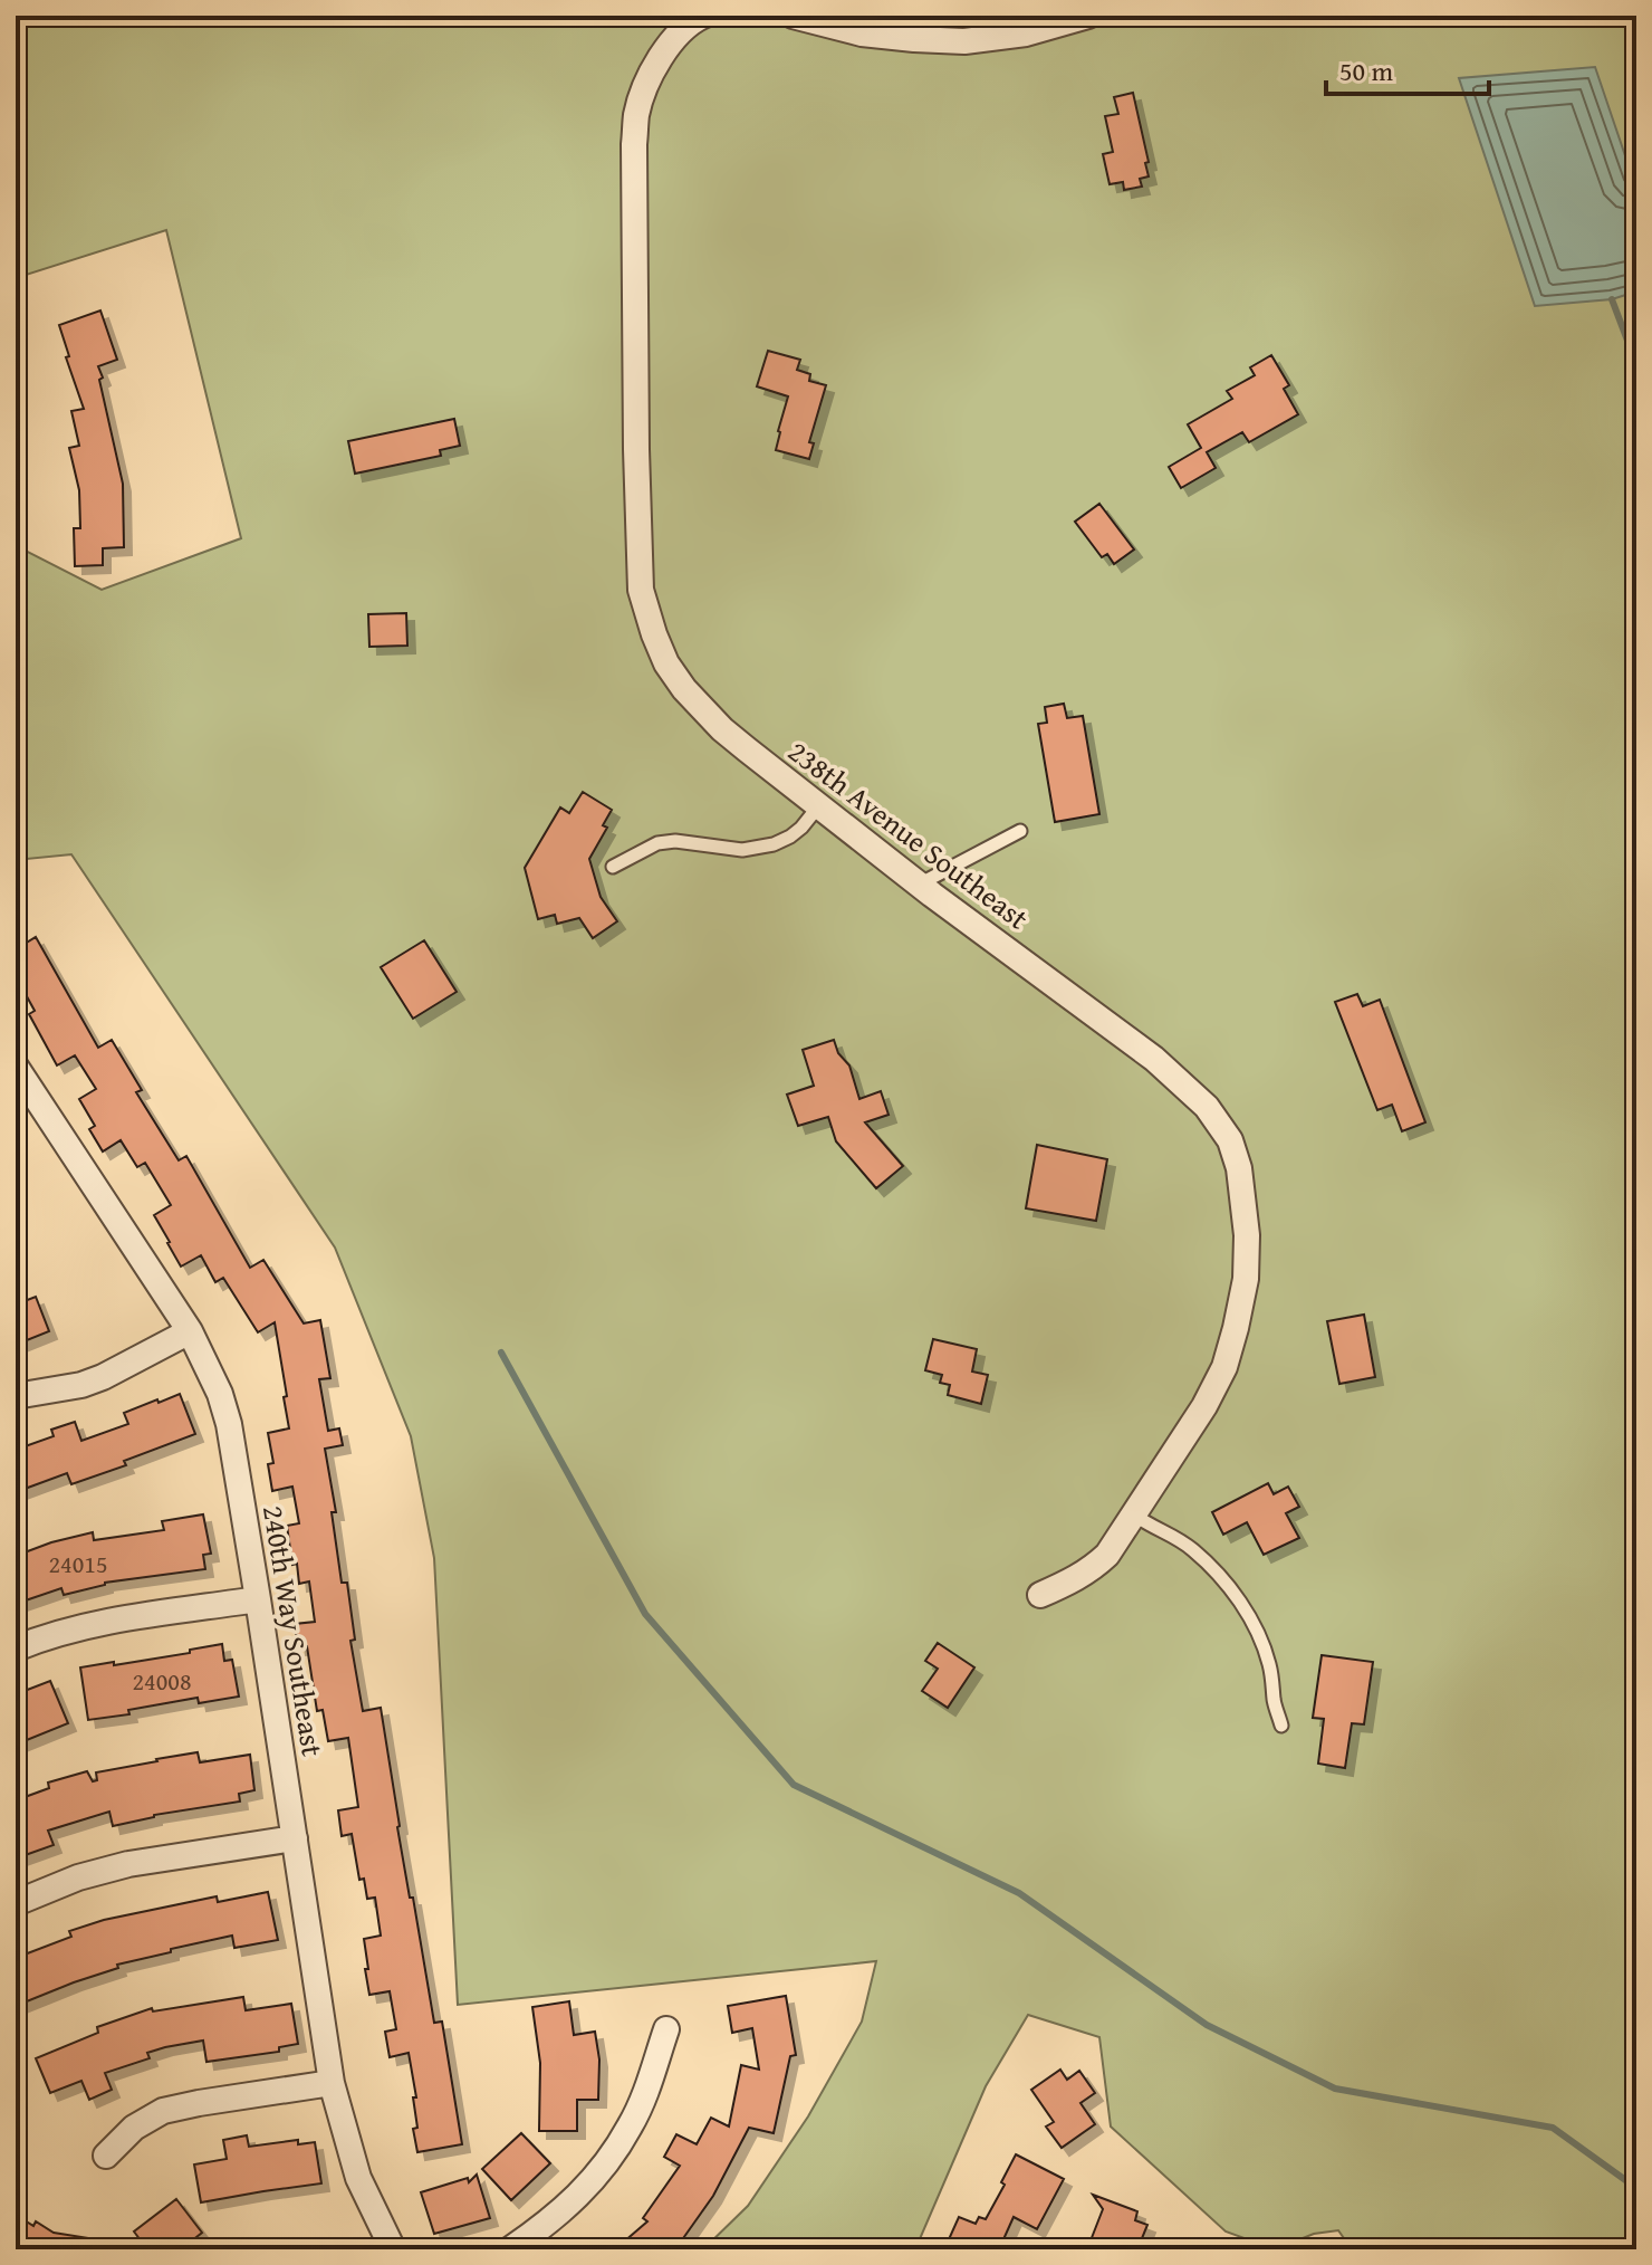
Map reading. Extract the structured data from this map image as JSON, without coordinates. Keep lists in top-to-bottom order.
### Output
{
  "streets": {
    "street": ["238th Avenue Southeast", "240th Way Southeast"]
  },
  "house_numbers": ["24015", "24008"],
  "scale_bar": "50 m"
}
